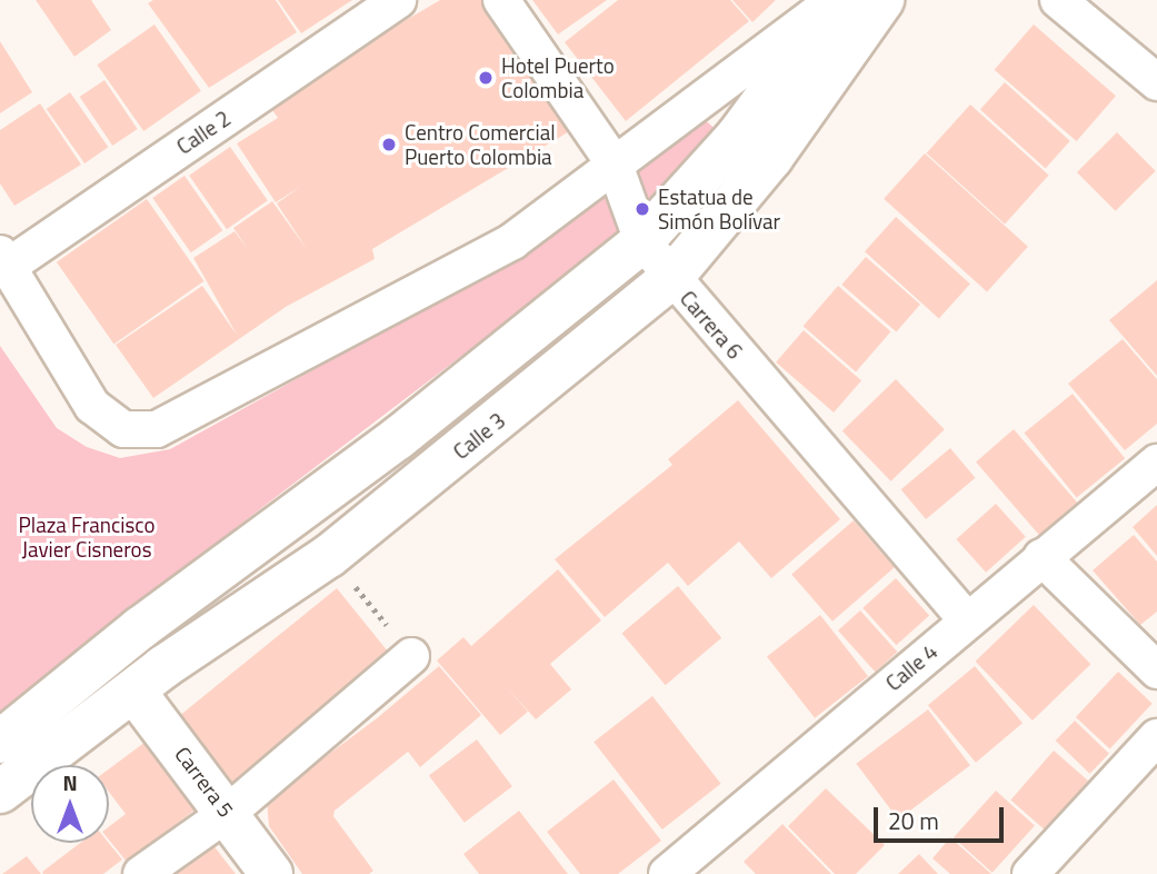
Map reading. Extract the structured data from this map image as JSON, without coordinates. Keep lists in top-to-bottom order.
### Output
{
  "streets": {
    "street": [
      "Calle 2",
      "Carrera 6",
      "Calle 3",
      "Calle 4",
      "Carrera 5"
    ]
  },
  "crossings": [
    ["Carrera 6", "Calle 3"],
    ["Carrera 6", "Calle 4"],
    ["Calle 3", "Carrera 5"]
  ],
  "parks": ["Plaza Francisco Javier Cisneros"],
  "places": ["Hotel Puerto Colombia", "Centro Comercial Puerto Colombia", "Estatua de Simón Bolívar"],
  "scale_bar": "20 m",
  "north": "top"
}
